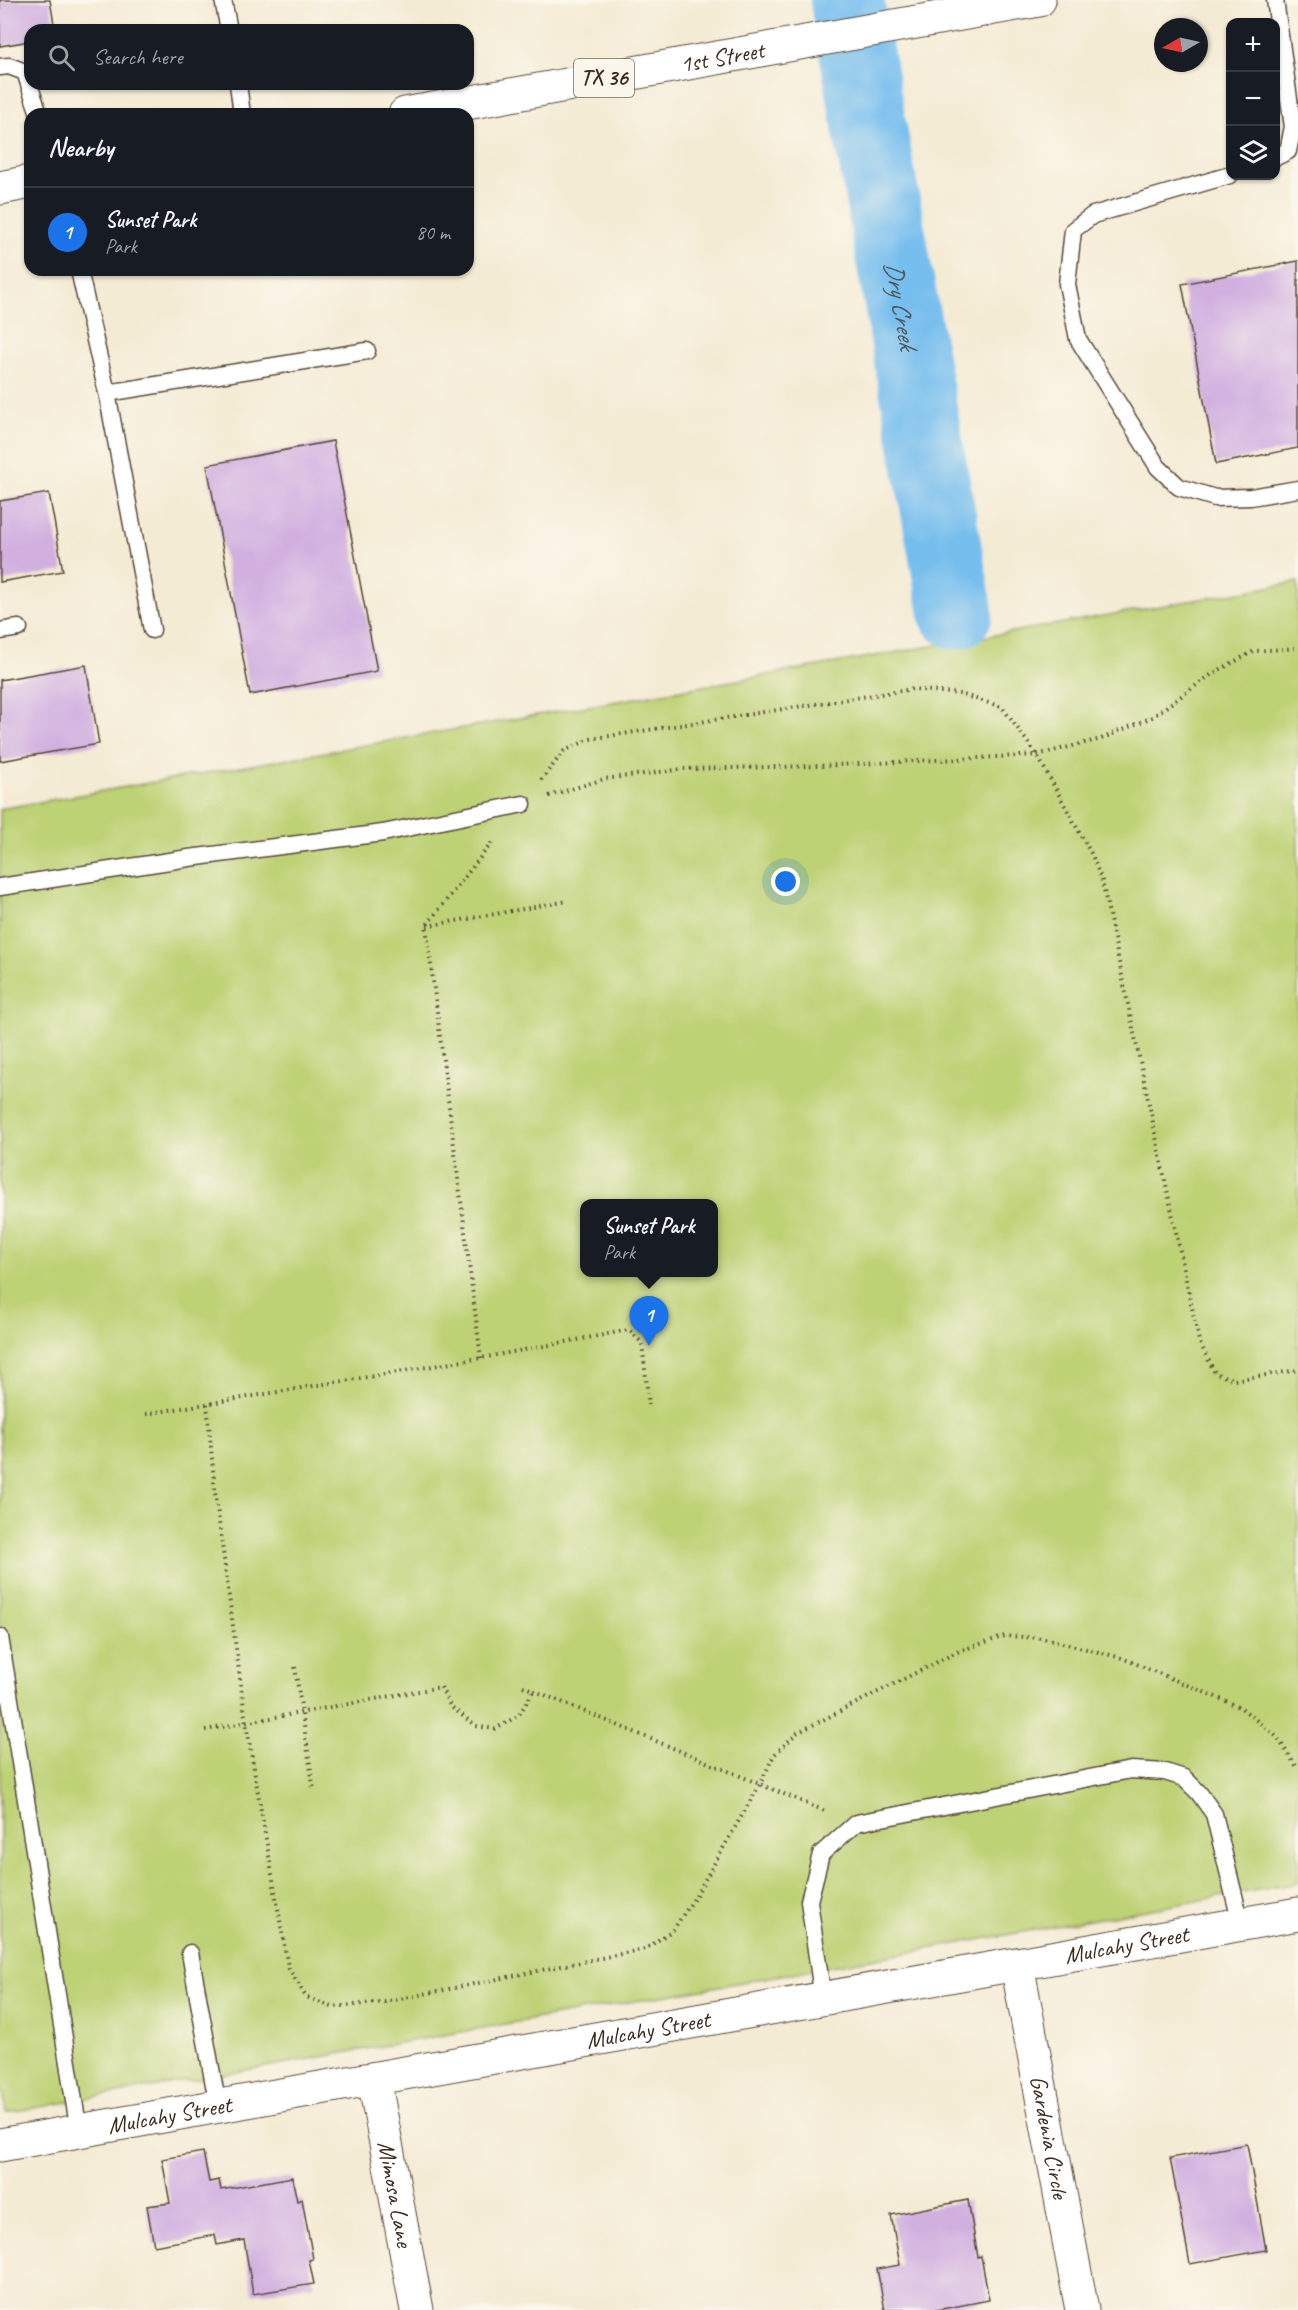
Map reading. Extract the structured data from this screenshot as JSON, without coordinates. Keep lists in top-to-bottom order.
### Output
{
  "streets": {
    "street": [
      "1st Street",
      "TX 36",
      "Mulcahy Street",
      "Gardenia Circle",
      "Mimosa Lane"
    ]
  },
  "crossings": [
    ["Mulcahy Street", "Gardenia Circle"],
    ["Mulcahy Street", "Mimosa Lane"]
  ],
  "water": ["Dry Creek"],
  "north": "left",
  "page": {
    "map_buttons": ["+", "−"],
    "search": "Search here",
    "heading": "Nearby",
    "list": [
      {
        "mark": "1",
        "name": "Sunset Park",
        "note": "Park",
        "value": "80 m"
      }
    ],
    "popup": ["Sunset Park", "Park"],
    "pins": "1"
  }
}
